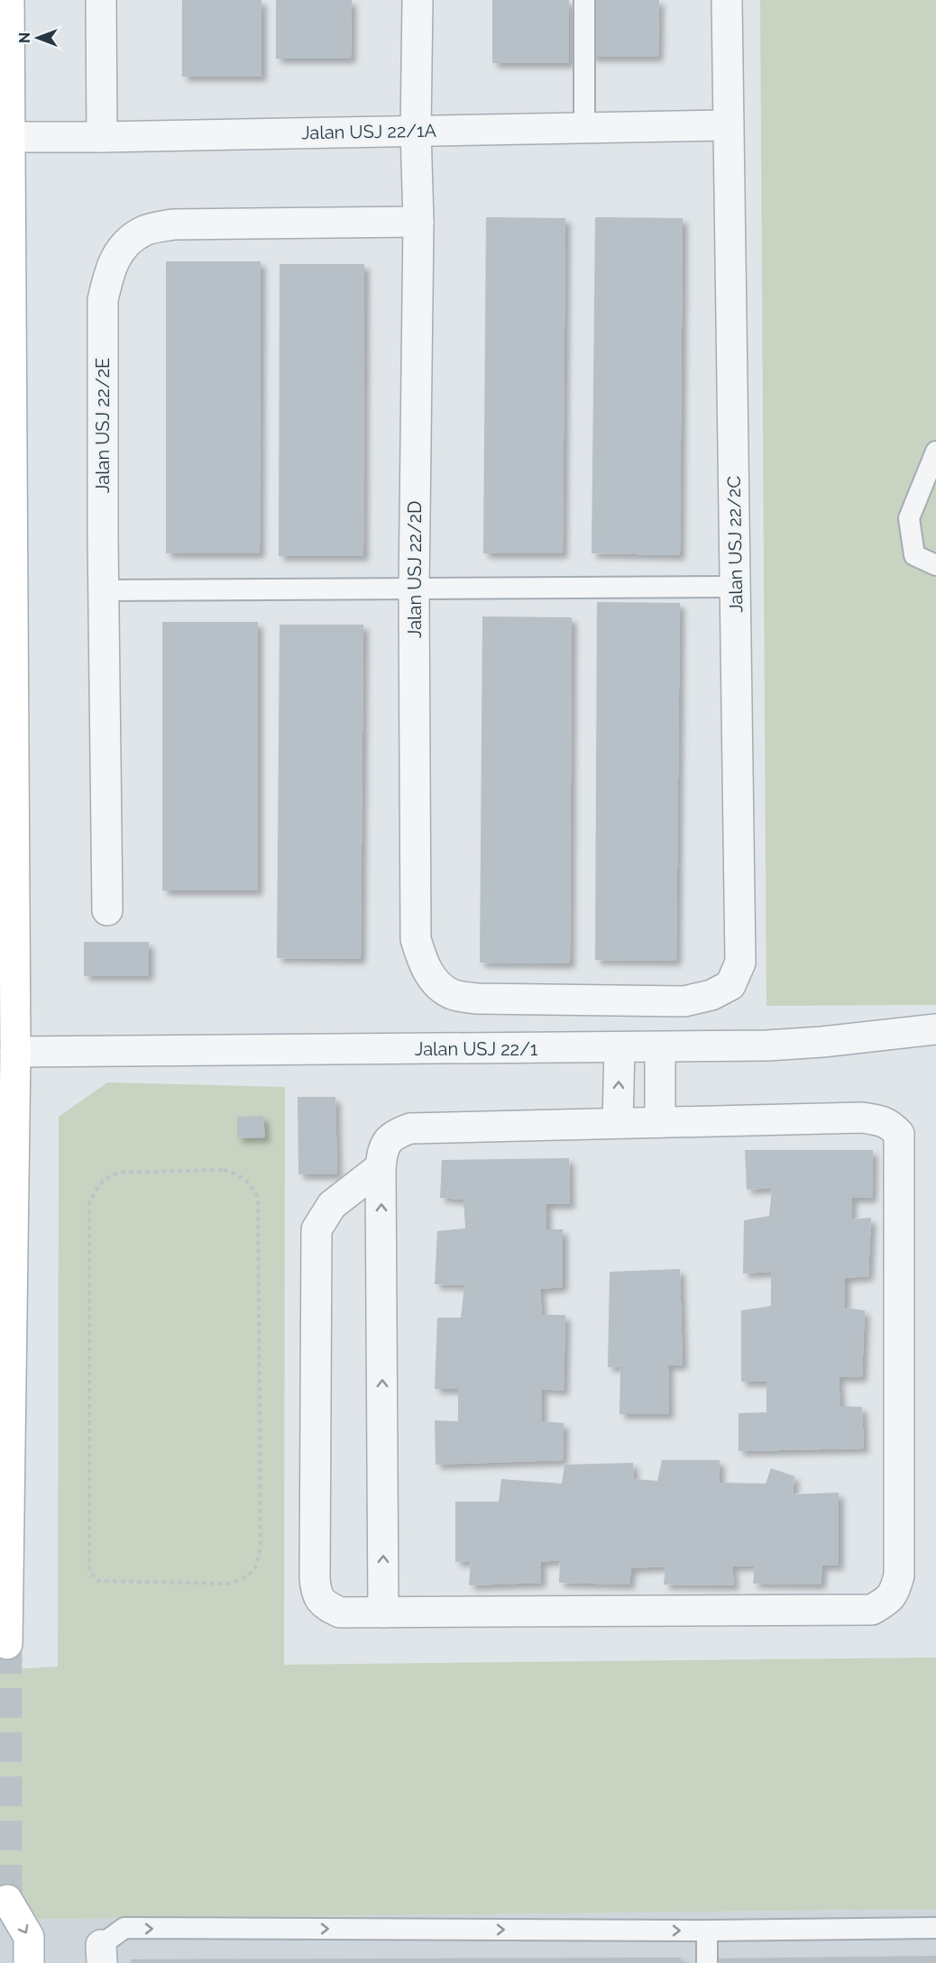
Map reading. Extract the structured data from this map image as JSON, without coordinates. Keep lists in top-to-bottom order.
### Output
{
  "streets": {
    "street": [
      "Jalan USJ 22/1A",
      "Jalan USJ 22/2E",
      "Jalan USJ 22/2C",
      "Jalan USJ 22/2D",
      "Jalan USJ 22/1"
    ]
  },
  "crossings": [
    ["Jalan USJ 22/1A", "Jalan USJ 22/2C"],
    ["Jalan USJ 22/1A", "Jalan USJ 22/2D"],
    ["Jalan USJ 22/2E", "Jalan USJ 22/2D"],
    ["Jalan USJ 22/2C", "Jalan USJ 22/2D"]
  ],
  "north": "left"
}
